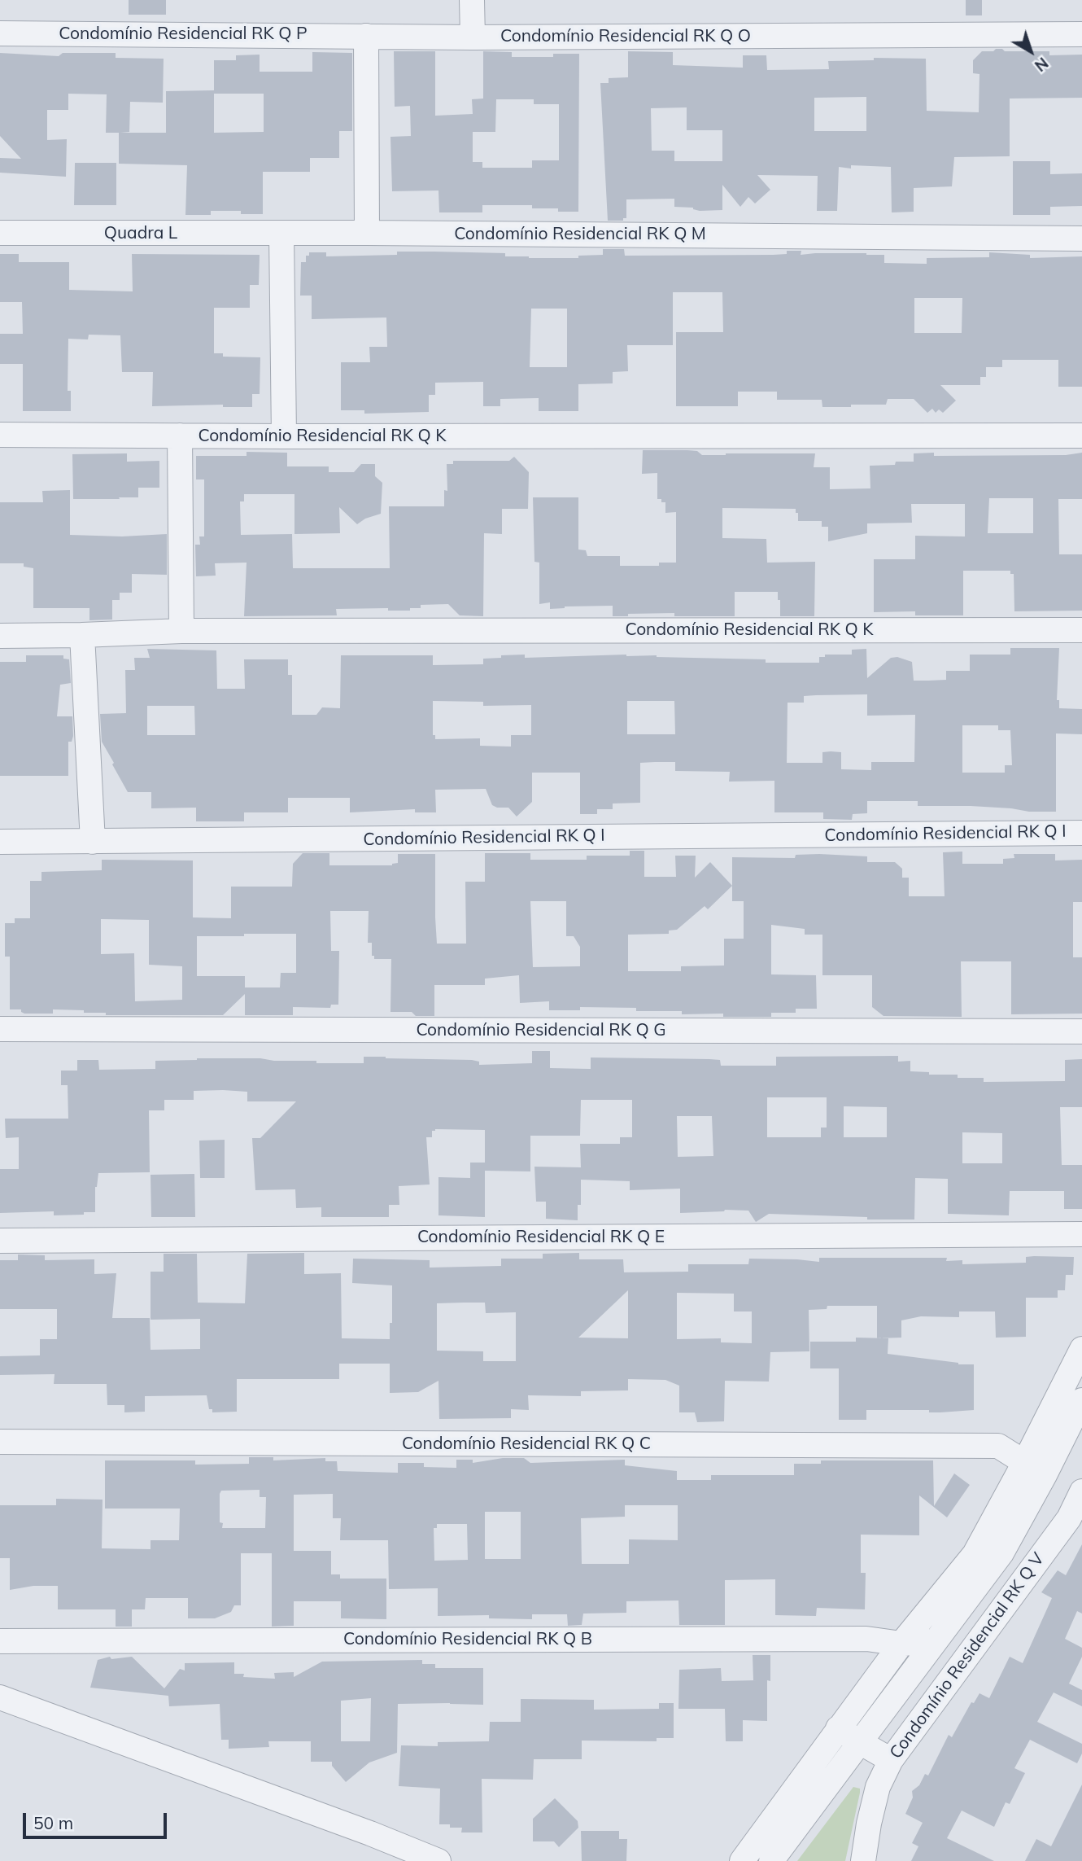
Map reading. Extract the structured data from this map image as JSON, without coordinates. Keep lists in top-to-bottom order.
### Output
{
  "streets": {
    "street": [
      "Condomínio Residencial RK Q P",
      "Condomínio Residencial RK Q O",
      "Quadra L",
      "Condomínio Residencial RK Q M",
      "Condomínio Residencial RK Q K",
      "Condomínio Residencial RK Q I",
      "Condomínio Residencial RK Q G",
      "Condomínio Residencial RK Q E",
      "Condomínio Residencial RK Q C",
      "Condomínio Residencial RK Q B",
      "Condomínio Residencial RK Q V"
    ]
  },
  "crossings": [
    ["Condomínio Residencial RK Q P", "Condomínio Residencial RK Q O"],
    ["Quadra L", "Condomínio Residencial RK Q M"]
  ],
  "scale_bar": "50 m",
  "north": "bottom right"
}
